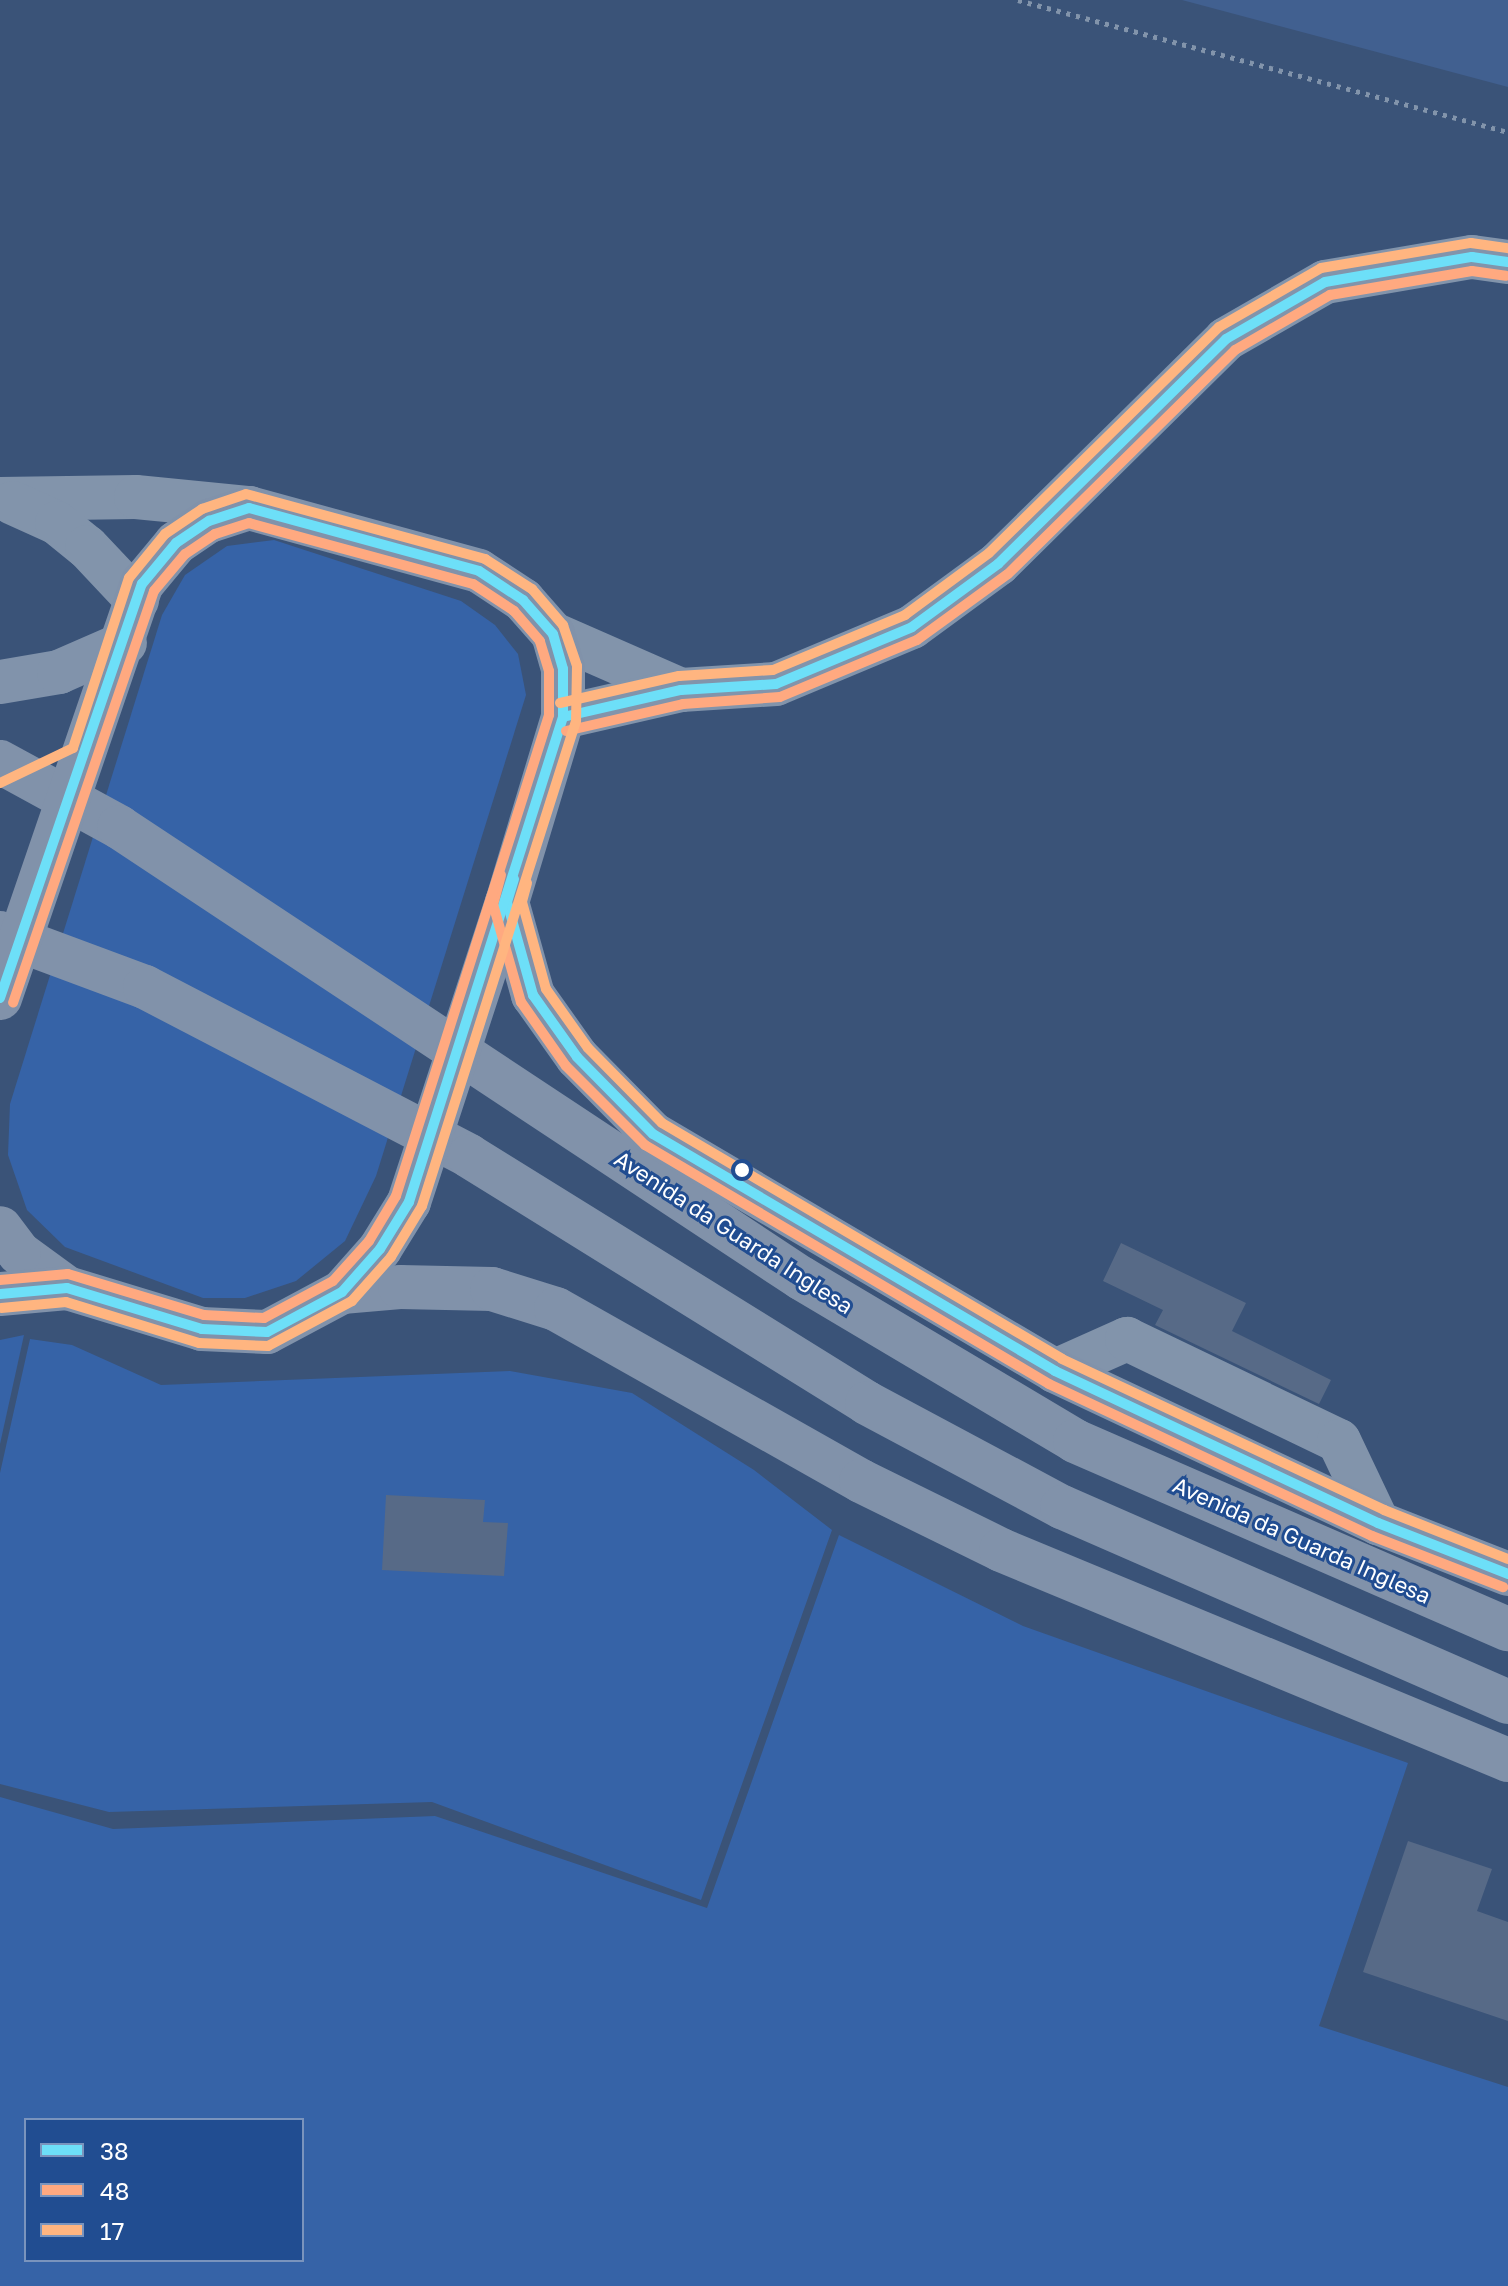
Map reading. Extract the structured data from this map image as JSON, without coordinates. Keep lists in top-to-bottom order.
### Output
{
  "streets": {
    "main road": ["Avenida da Guarda Inglesa"]
  },
  "lines": ["transit line 17", "transit line 38", "transit line 48"],
  "legend": ["38", "48", "17"]
}
